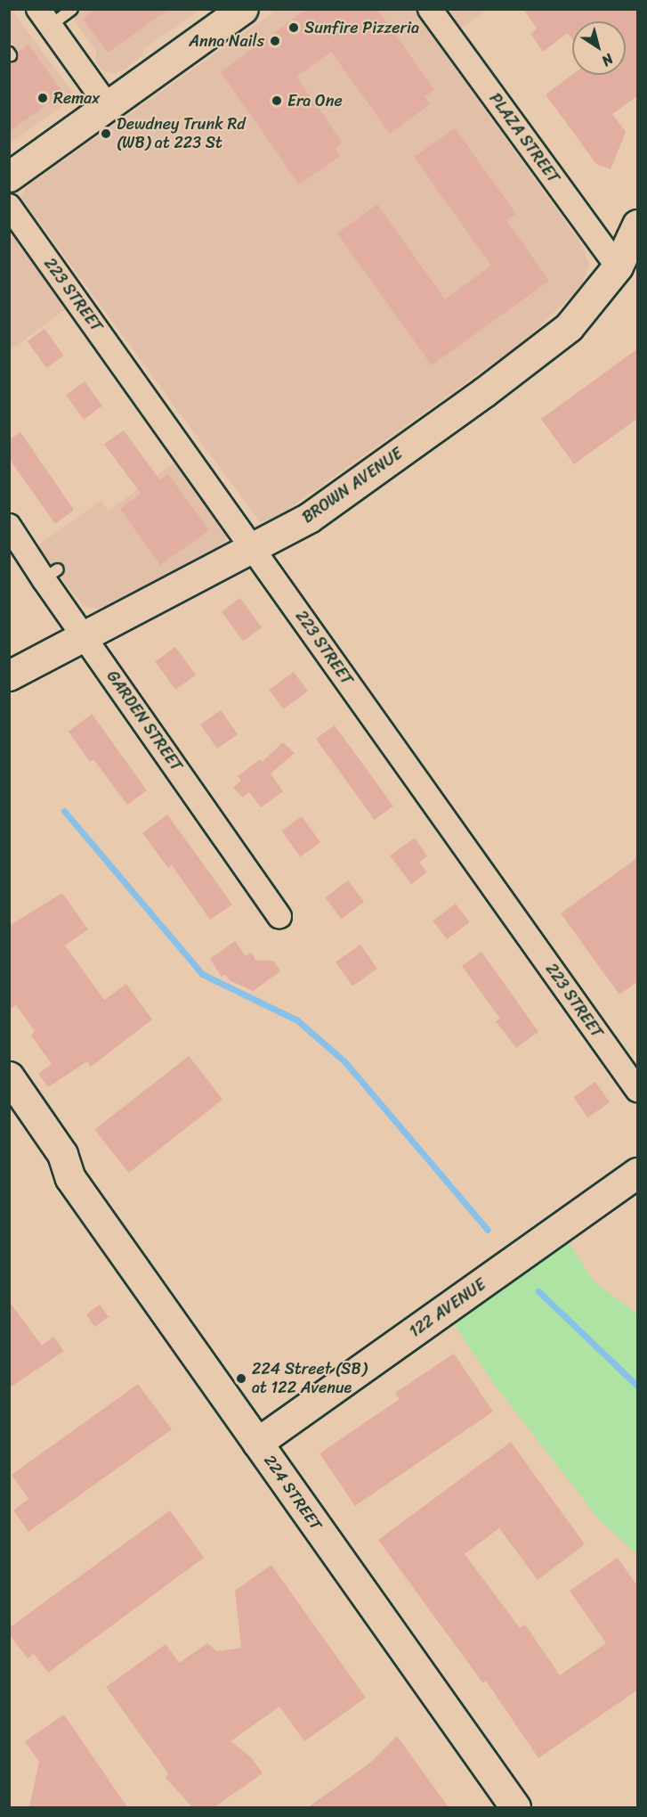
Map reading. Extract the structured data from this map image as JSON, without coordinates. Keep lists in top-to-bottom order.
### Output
{
  "streets": {
    "street": [
      "PLAZA STREET",
      "223 STREET",
      "BROWN AVENUE",
      "GARDEN STREET",
      "122 AVENUE",
      "224 STREET"
    ]
  },
  "crossings": [
    ["PLAZA STREET", "BROWN AVENUE"],
    ["223 STREET", "BROWN AVENUE"],
    ["BROWN AVENUE", "GARDEN STREET"],
    ["122 AVENUE", "224 STREET"]
  ],
  "places": [
    "Sunfire Pizzeria",
    "Anna Nails",
    "Remax",
    "Era One",
    "Dewdney Trunk Rd (WB) at 223 St",
    "224 Street (SB) at 122 Avenue"
  ],
  "north": "bottom right"
}
